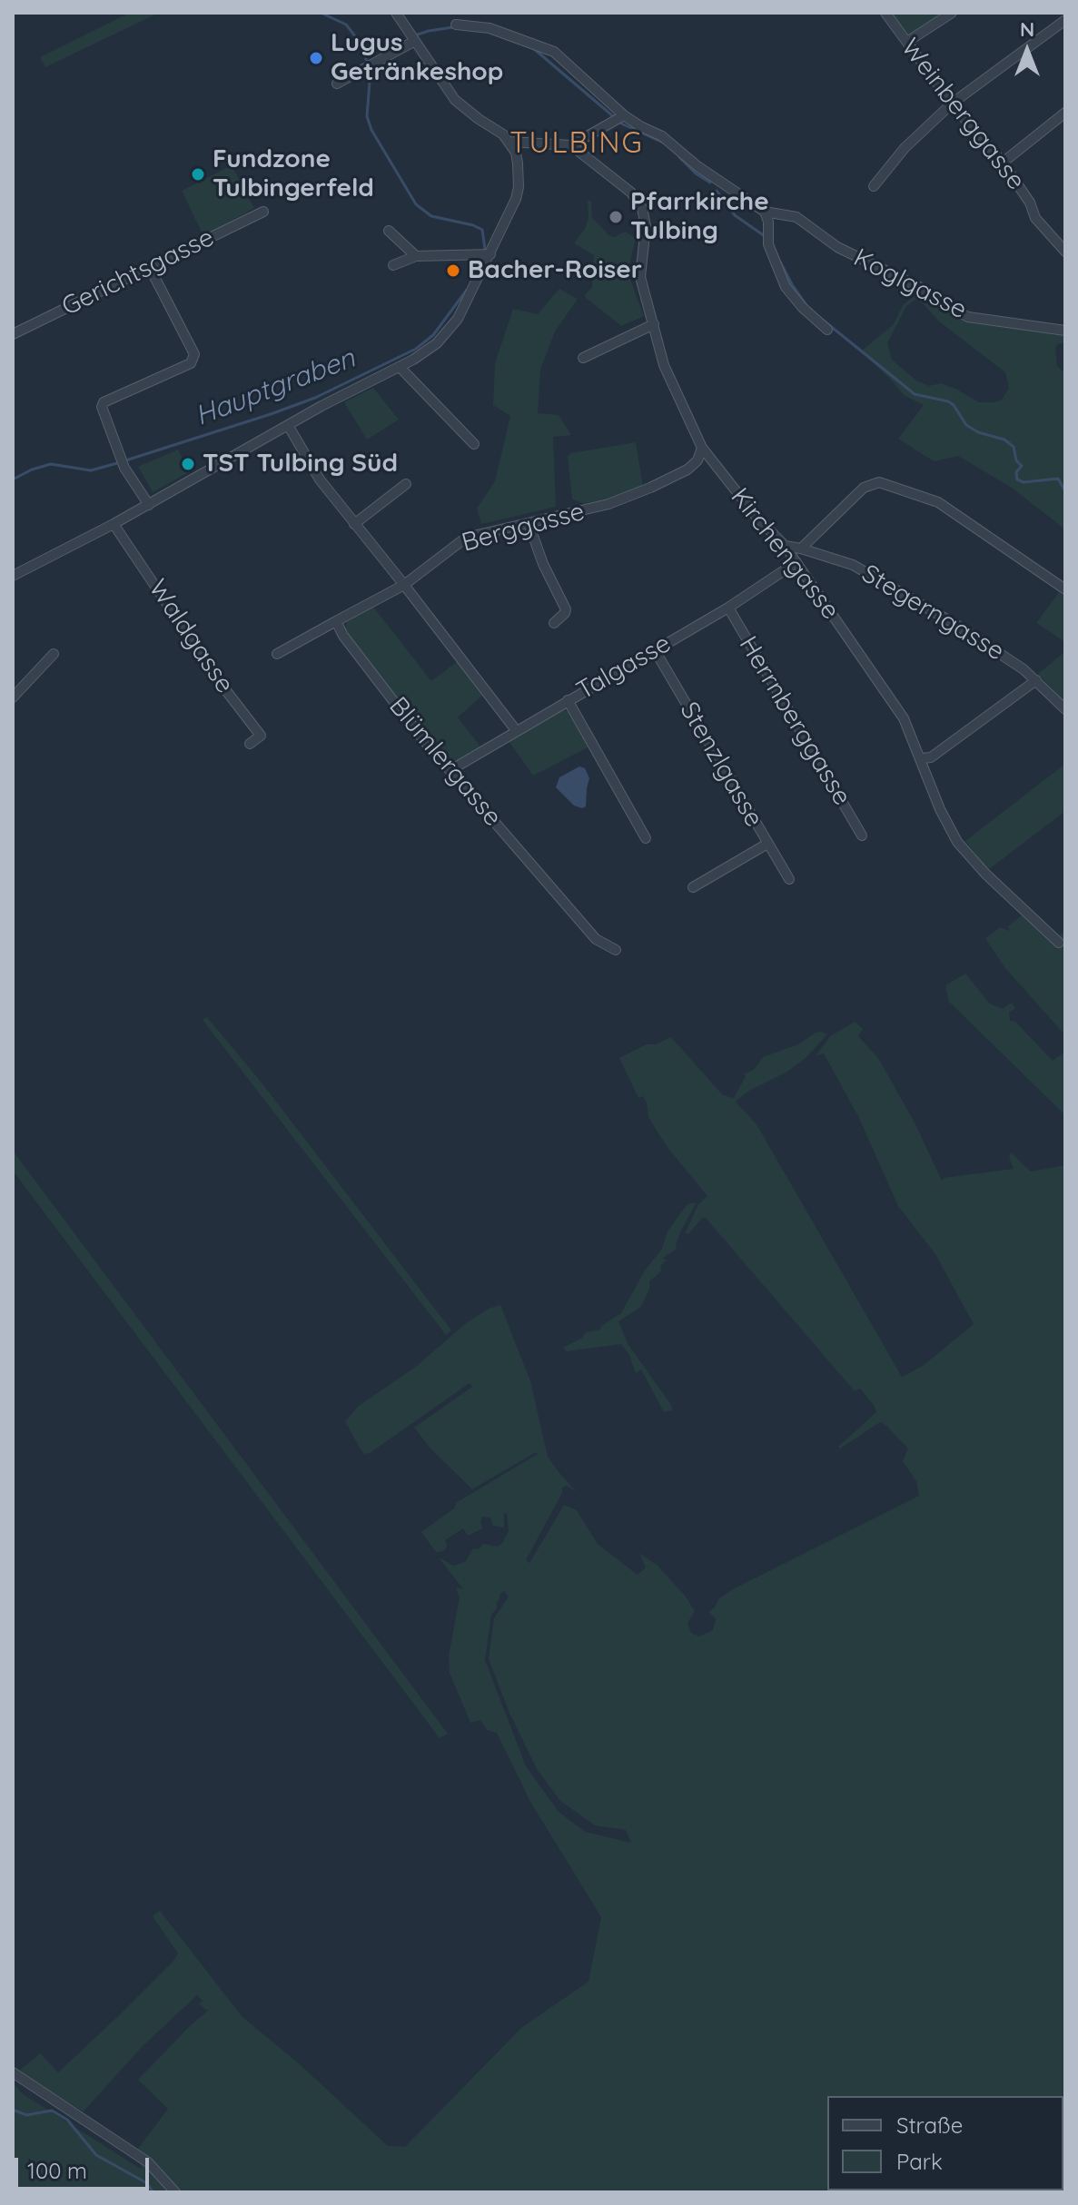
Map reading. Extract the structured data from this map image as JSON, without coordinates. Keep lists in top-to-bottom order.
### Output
{
  "streets": {
    "street": [
      "Weinberggasse",
      "Gerichtsgasse",
      "Koglgasse",
      "Berggasse",
      "Kirchengasse",
      "Stegerngasse",
      "Waldgasse",
      "Talgasse",
      "Herrnberggasse",
      "Blümlergasse",
      "Stenzlgasse"
    ]
  },
  "crossings": [
    ["Berggasse", "Kirchengasse"],
    ["Kirchengasse", "Stegerngasse"],
    ["Kirchengasse", "Talgasse"],
    ["Talgasse", "Herrnberggasse"],
    ["Talgasse", "Blümlergasse"],
    ["Talgasse", "Stenzlgasse"]
  ],
  "districts": ["TULBING"],
  "water": ["Hauptgraben"],
  "places": [
    "Lugus Getränkeshop",
    "Fundzone Tulbingerfeld",
    "Pfarrkirche Tulbing",
    "Bacher-Roiser",
    "TST Tulbing Süd"
  ],
  "legend": ["Straße", "Park"],
  "scale_bar": "100 m",
  "north": "top"
}
